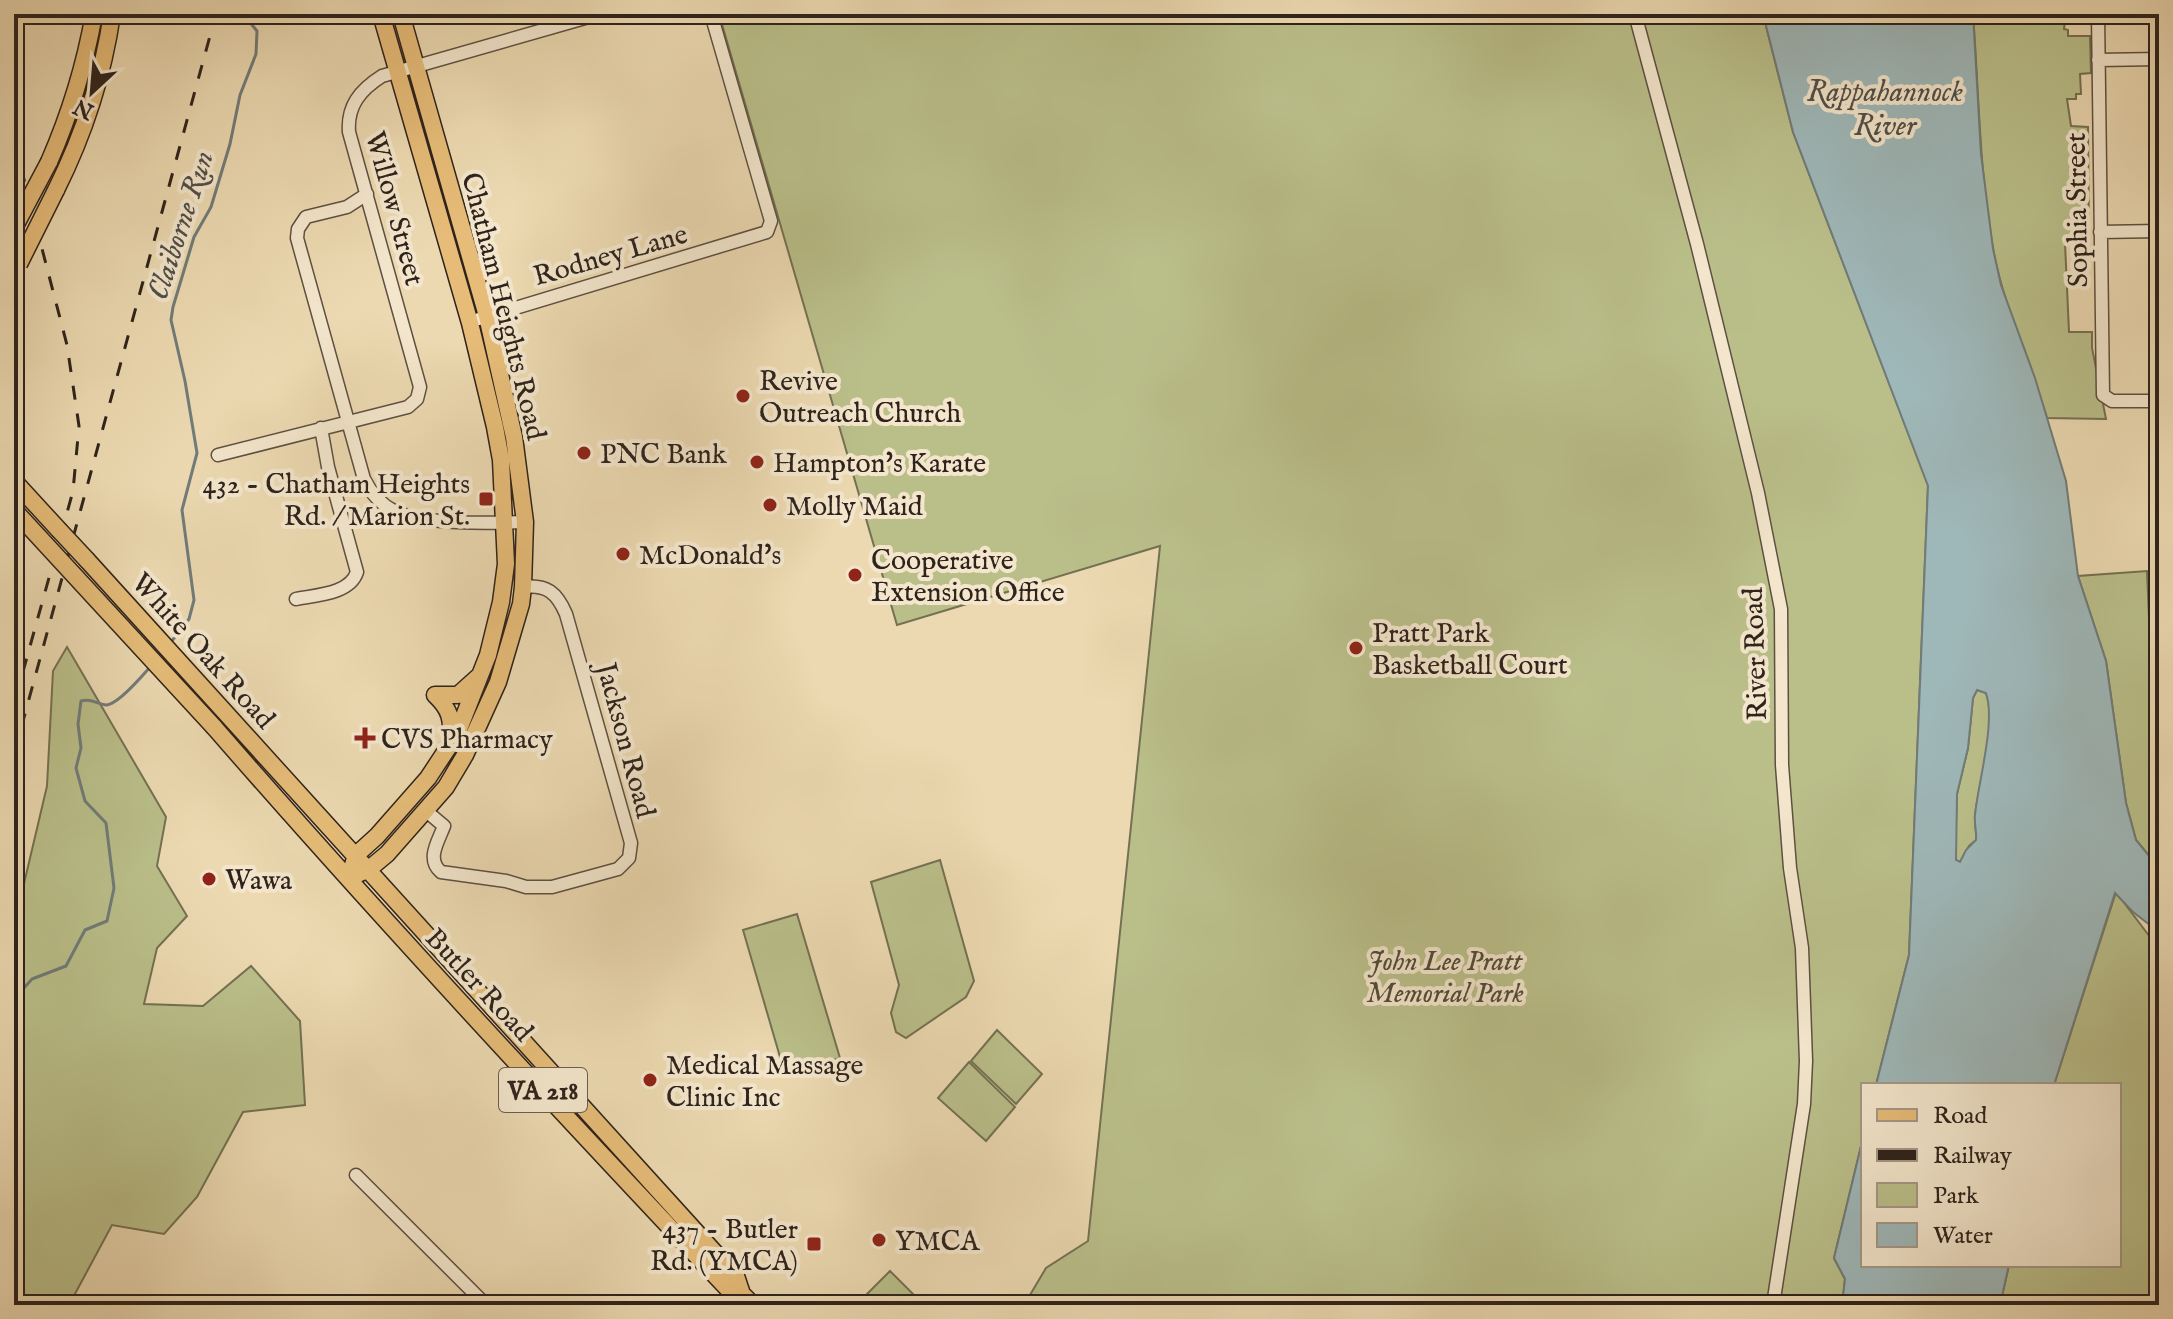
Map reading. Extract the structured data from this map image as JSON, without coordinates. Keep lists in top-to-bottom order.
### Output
{
  "streets": {
    "main road": [
      "Chatham Heights Road",
      "White Oak Road",
      "Butler Road",
      "VA 218"
    ],
    "street": [
      "Willow Street",
      "Sophia Street",
      "Rodney Lane",
      "River Road",
      "Jackson Road"
    ]
  },
  "crossings": [
    ["Willow Street", "Chatham Heights Road"],
    ["Rodney Lane", "Chatham Heights Road"],
    ["Chatham Heights Road", "White Oak Road"],
    ["Chatham Heights Road", "Jackson Road"],
    ["Chatham Heights Road", "Butler Road"],
    ["Chatham Heights Road", "VA 218"],
    ["White Oak Road", "Butler Road"],
    ["White Oak Road", "VA 218"],
    ["Butler Road", "VA 218"]
  ],
  "water": ["Rappahannock River", "Claiborne Run"],
  "parks": ["John Lee Pratt Memorial Park"],
  "places": {
    "other": [
      "Revive Outreach Church",
      "PNC Bank",
      "Hampton's Karate",
      "Molly Maid",
      "McDonald's",
      "Cooperative Extension Office",
      "Pratt Park Basketball Court",
      "Wawa",
      "Medical Massage Clinic Inc",
      "YMCA"
    ],
    "transit": ["432 - Chatham Heights Rd. / Marion St.", "437 - Butler Rd. (YMCA)"],
    "health": ["CVS Pharmacy"]
  },
  "legend": [
    "Road",
    "Railway",
    "Park",
    "Water"
  ],
  "north": "bottom left"
}
